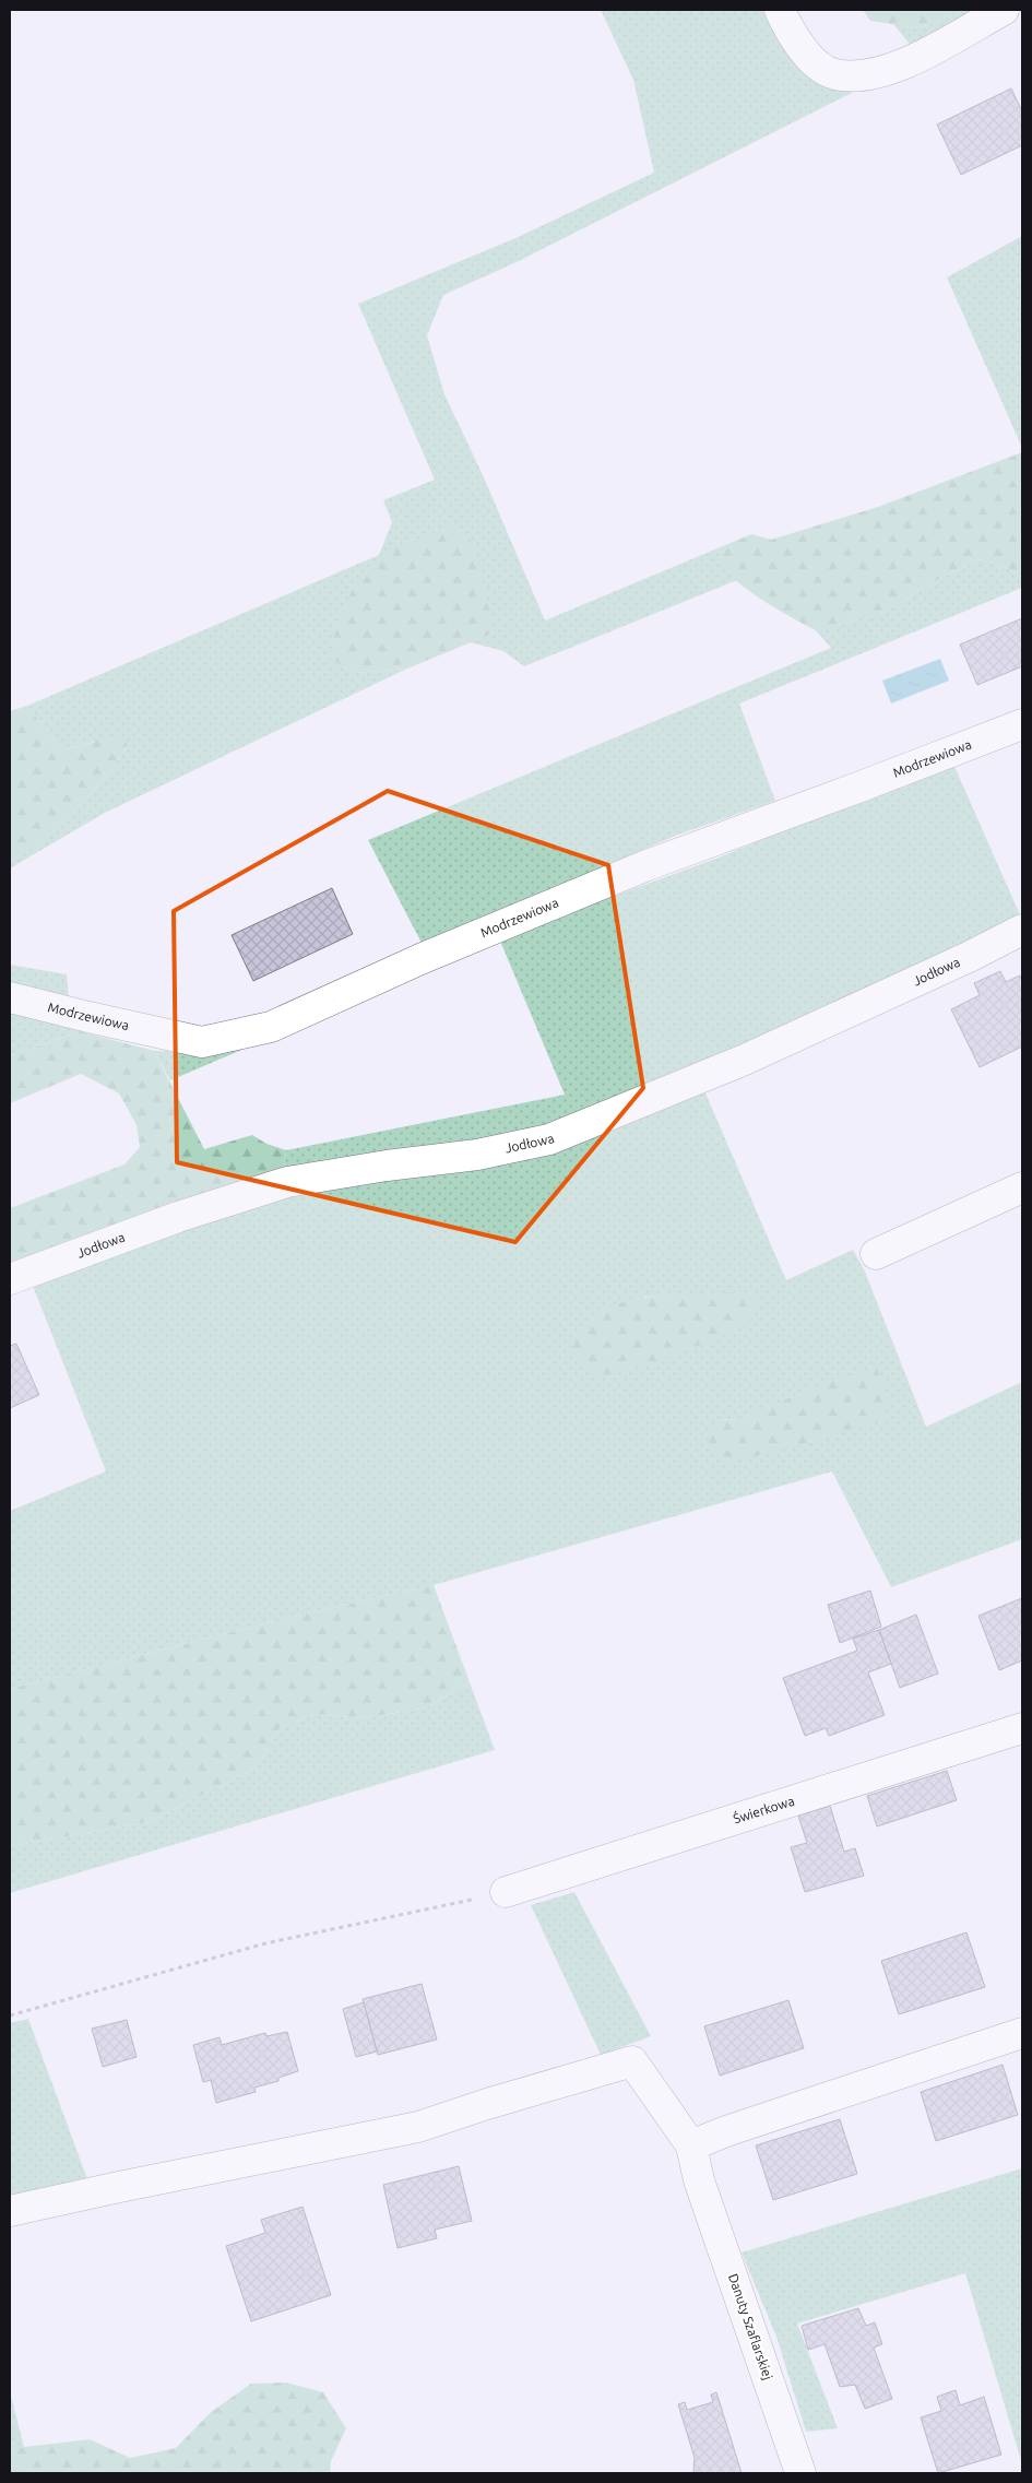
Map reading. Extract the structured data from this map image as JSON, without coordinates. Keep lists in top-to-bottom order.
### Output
{
  "streets": {
    "street": [
      "Modrzewiowa",
      "Jodłowa",
      "Świerkowa",
      "Danuty Szaflarskiej"
    ]
  }
}
